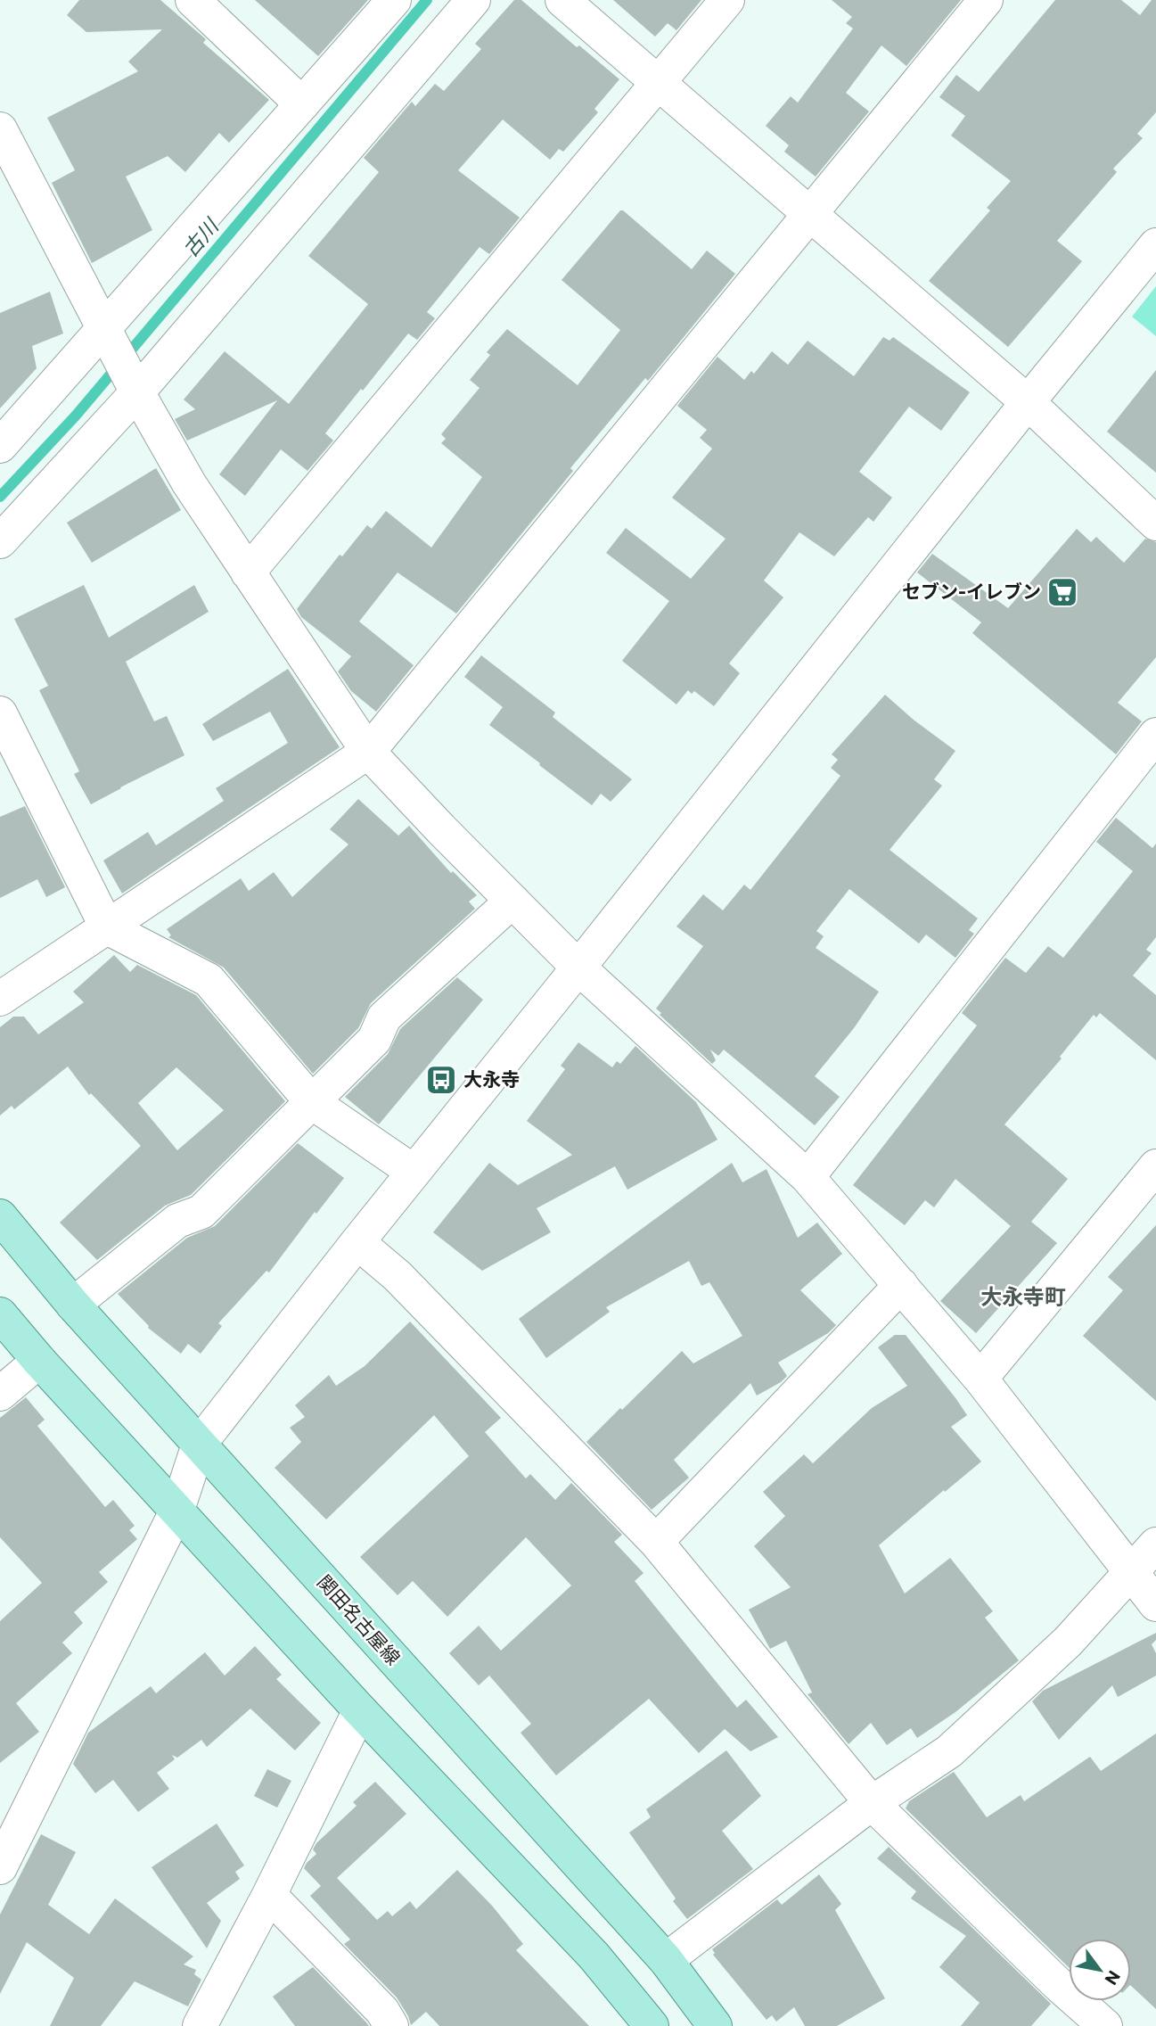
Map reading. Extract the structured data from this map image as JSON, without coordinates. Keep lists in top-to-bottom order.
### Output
{
  "streets": {
    "main road": ["関田名古屋線"]
  },
  "districts": ["大永寺町"],
  "water": ["古川"],
  "places": {
    "supermarket": ["セブン-イレブン"],
    "bus stop": ["大永寺"]
  },
  "north": "bottom right"
}
